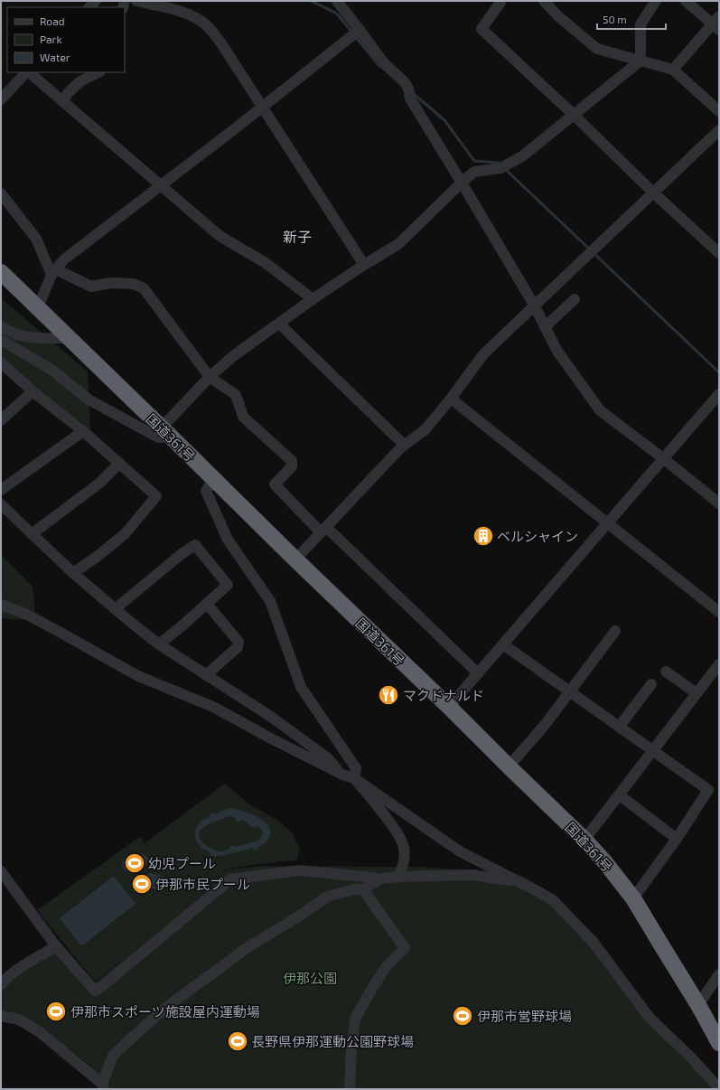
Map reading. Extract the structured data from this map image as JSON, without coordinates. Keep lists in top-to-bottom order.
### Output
{
  "streets": {
    "highway": ["国道361号"]
  },
  "districts": ["新子"],
  "parks": ["伊那公園"],
  "places": {
    "building": ["ベルシャイン"],
    "restaurant": ["マクドナルド"],
    "sports": [
      "幼児プール",
      "伊那市民プール",
      "伊那市スポーツ施設屋内運動場",
      "伊那市営野球場",
      "長野県伊那運動公園野球場"
    ]
  },
  "legend": ["Road", "Park", "Water"],
  "scale_bar": "50 m"
}
